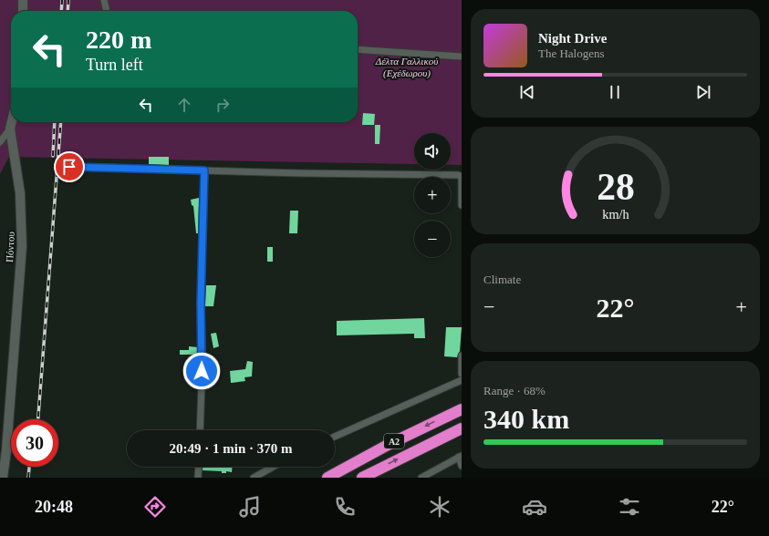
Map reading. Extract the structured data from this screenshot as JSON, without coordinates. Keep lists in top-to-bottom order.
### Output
{
  "streets": {
    "highway": ["Α2"],
    "street": ["Πόντου"]
  },
  "parks": ["Δέλτα Γαλλικού (Εχέδωρου)"],
  "page": {
    "turn": ["220 m", "Turn left"],
    "song": ["Night Drive", "The Halogens"],
    "map_buttons": ["+", "−"],
    "tile": [
      "Climate",
      ["Range · 68%", "340 km"]
    ],
    "heat": ["−", "22°", "+"],
    "limit": "30",
    "trip": "20:49 · 1 min · 370 m",
    "tabs": ["20:48", "22°"],
    "gauge": ["28", "km/h"]
  }
}
